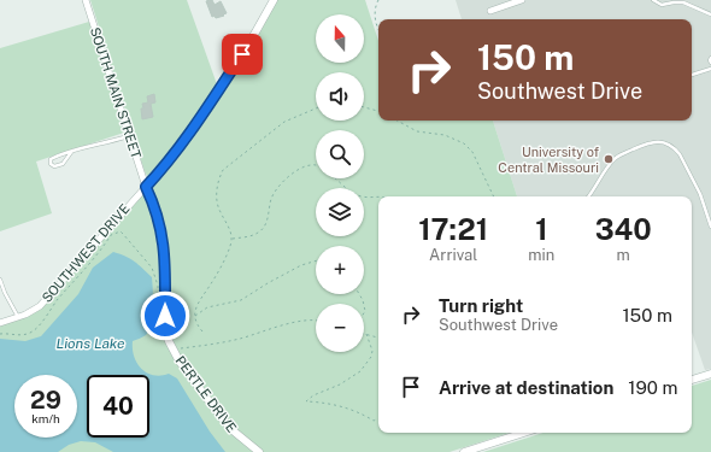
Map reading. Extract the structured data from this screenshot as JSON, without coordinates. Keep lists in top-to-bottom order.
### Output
{
  "streets": {
    "street": ["SOUTH MAIN STREET", "SOUTHWEST DRIVE", "PERTLE DRIVE"]
  },
  "crossings": [
    ["SOUTH MAIN STREET", "SOUTHWEST DRIVE"],
    ["SOUTH MAIN STREET", "PERTLE DRIVE"],
    ["SOUTHWEST DRIVE", "PERTLE DRIVE"]
  ],
  "water": ["Lions Lake"],
  "places": ["University of Central Missouri"],
  "north": "top",
  "page": {
    "map_buttons": ["+", "−"],
    "turn": ["150 m", "Southwest Drive"],
    "eta": [
      "17:21",
      "Arrival",
      "1",
      "min",
      "340",
      "m"
    ],
    "list": [
      {
        "name": "Turn right",
        "note": "Southwest Drive",
        "value": "150 m"
      },
      {
        "name": "Arrive at destination",
        "value": "190 m"
      }
    ],
    "speed": "29 km/h",
    "limit": "40"
  }
}
